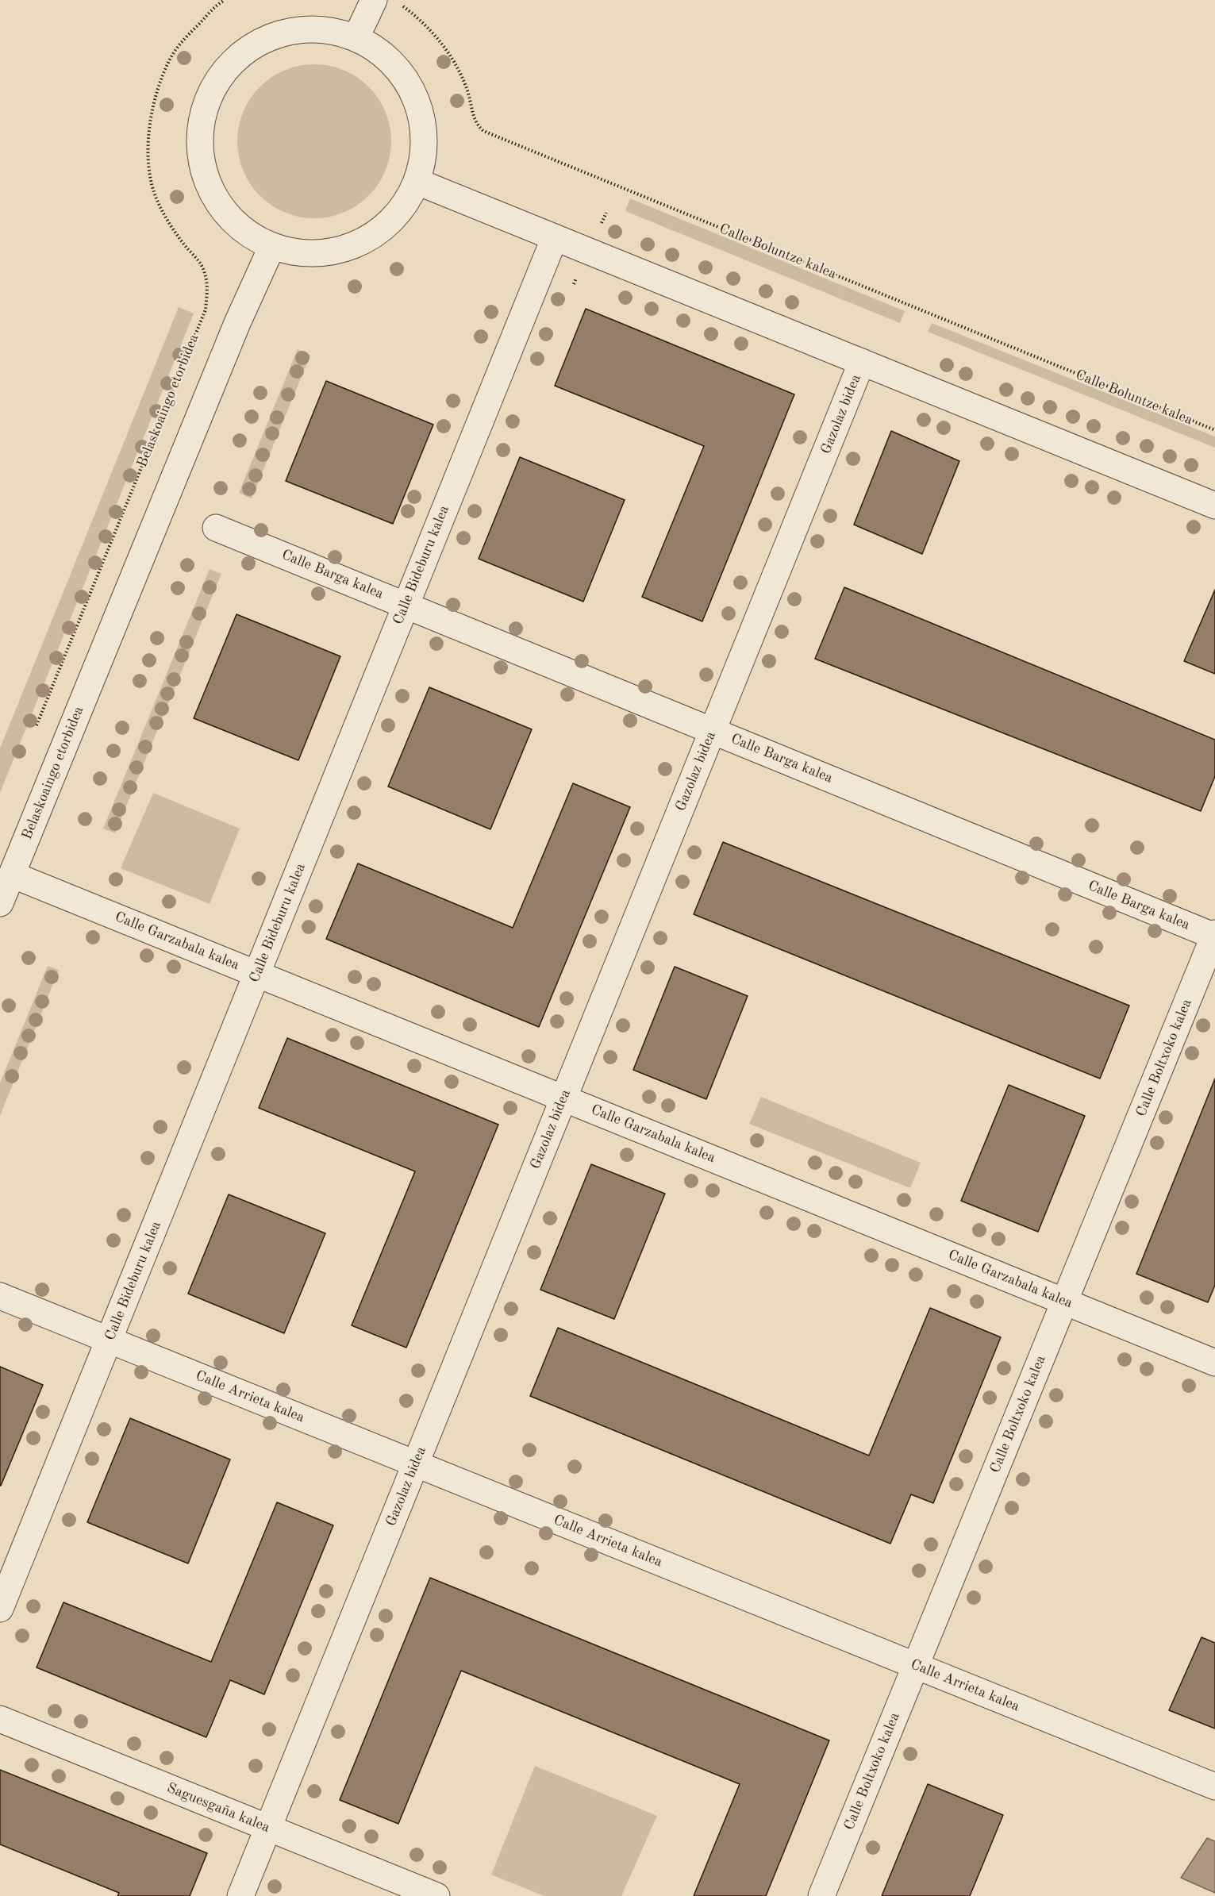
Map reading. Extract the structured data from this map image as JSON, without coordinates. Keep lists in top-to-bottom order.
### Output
{
  "streets": {
    "street": [
      "Belaskoaingo etorbidea",
      "Gazolaz bidea",
      "Calle Bideburu kalea",
      "Calle Barga kalea",
      "Calle Garzabala kalea",
      "Calle Boltxoko kalea",
      "Calle Arrieta kalea",
      "Saguesgaña kalea"
    ],
    "path": ["Calle Boluntze kalea"]
  },
  "crossings": [
    ["Belaskoaingo etorbidea", "Calle Garzabala kalea"],
    ["Gazolaz bidea", "Calle Barga kalea"],
    ["Gazolaz bidea", "Calle Garzabala kalea"],
    ["Gazolaz bidea", "Calle Arrieta kalea"],
    ["Gazolaz bidea", "Saguesgaña kalea"],
    ["Calle Bideburu kalea", "Calle Barga kalea"],
    ["Calle Bideburu kalea", "Calle Garzabala kalea"],
    ["Calle Bideburu kalea", "Calle Arrieta kalea"],
    ["Calle Barga kalea", "Calle Boltxoko kalea"],
    ["Calle Garzabala kalea", "Calle Boltxoko kalea"],
    ["Calle Boltxoko kalea", "Calle Arrieta kalea"]
  ]
}
